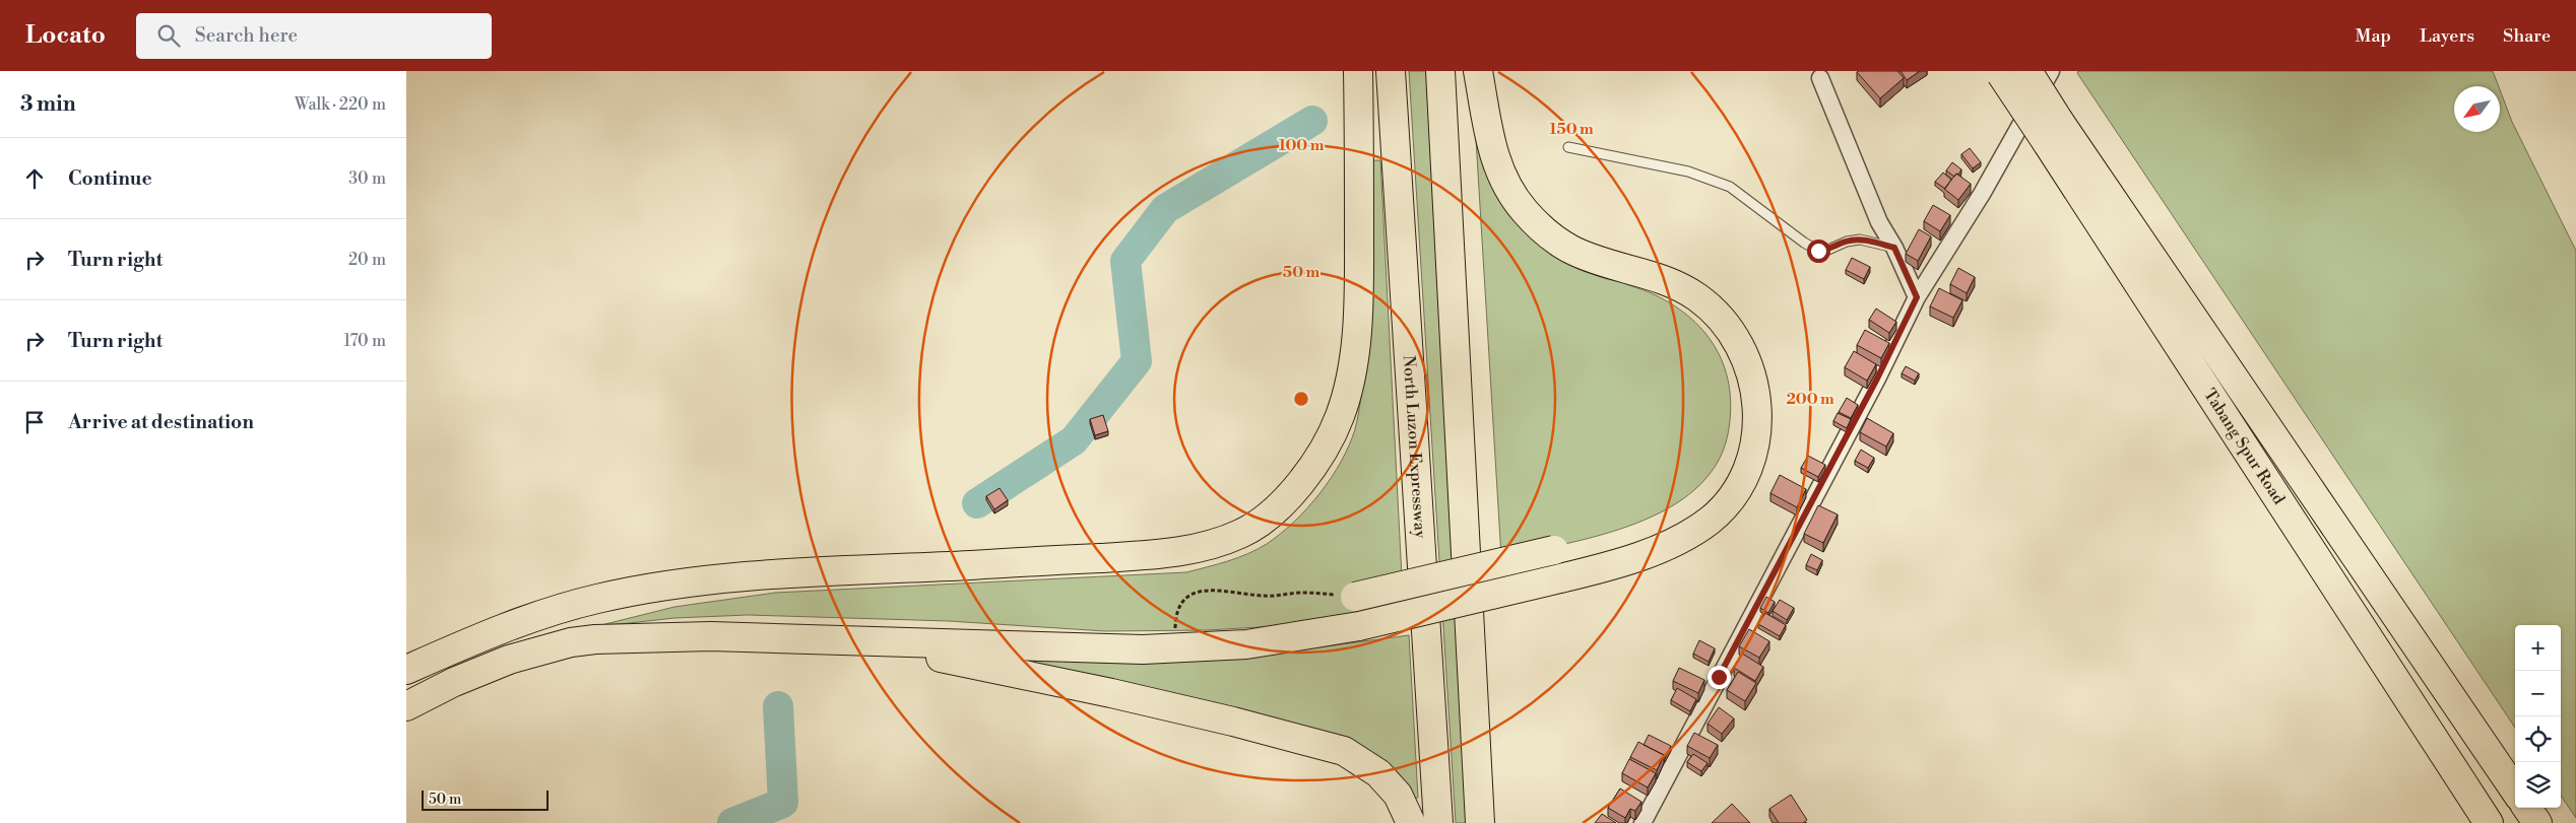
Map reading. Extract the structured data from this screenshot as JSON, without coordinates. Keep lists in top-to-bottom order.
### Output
{
  "streets": {
    "highway": ["North Luzon Expressway", "Tabang Spur Road"]
  },
  "scale_bar": "50 m",
  "north": "bottom left",
  "page": {
    "header": "Locato",
    "search": "Search here",
    "nav": ["Map", "Layers", "Share"],
    "heading": ["3 min", "Walk · 220 m"],
    "list": [
      ["Continue", "30 m"],
      ["Turn right", "20 m"],
      ["Turn right", "170 m"],
      "Arrive at destination"
    ],
    "map_buttons": ["+", "−"],
    "scale": "50 m"
  },
  "rings": [
    "150 m",
    "100 m",
    "50 m",
    "200 m"
  ]
}
